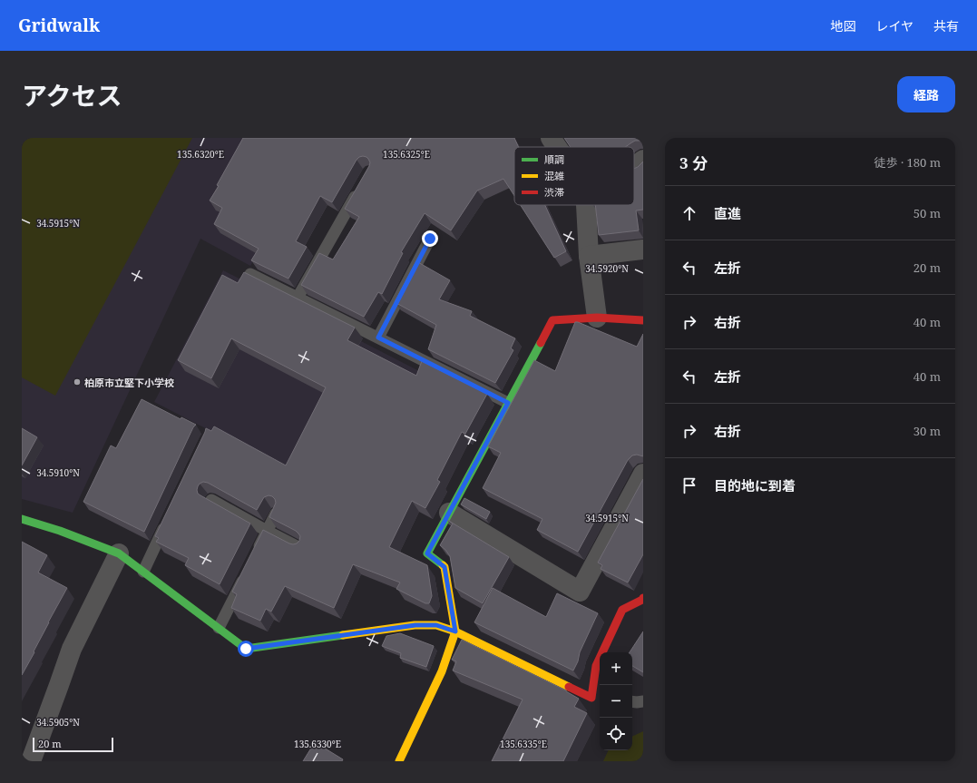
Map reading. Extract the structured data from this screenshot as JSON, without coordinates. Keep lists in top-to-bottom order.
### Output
{
  "places": ["柏原市立堅下小学校"],
  "legend": ["順調", "混雑", "渋滞"],
  "scale_bar": "20 m",
  "page": {
    "header": "Gridwalk",
    "nav": ["地図", "レイヤ", "共有"],
    "title": "アクセス",
    "buttons": "経路",
    "heading": ["3 分", "徒歩 · 180 m"],
    "list": [
      ["直進", "50 m"],
      ["左折", "20 m"],
      ["右折", "40 m"],
      ["左折", "40 m"],
      ["右折", "30 m"],
      "目的地に到着"
    ],
    "map_buttons": ["+", "−"],
    "scale": "20 m"
  },
  "coordinates": [
    "135.6320°E",
    "135.6325°E",
    "34.5915°N",
    "34.5920°N",
    "34.5910°N",
    "34.5905°N",
    "135.6330°E",
    "135.6335°E"
  ]
}
